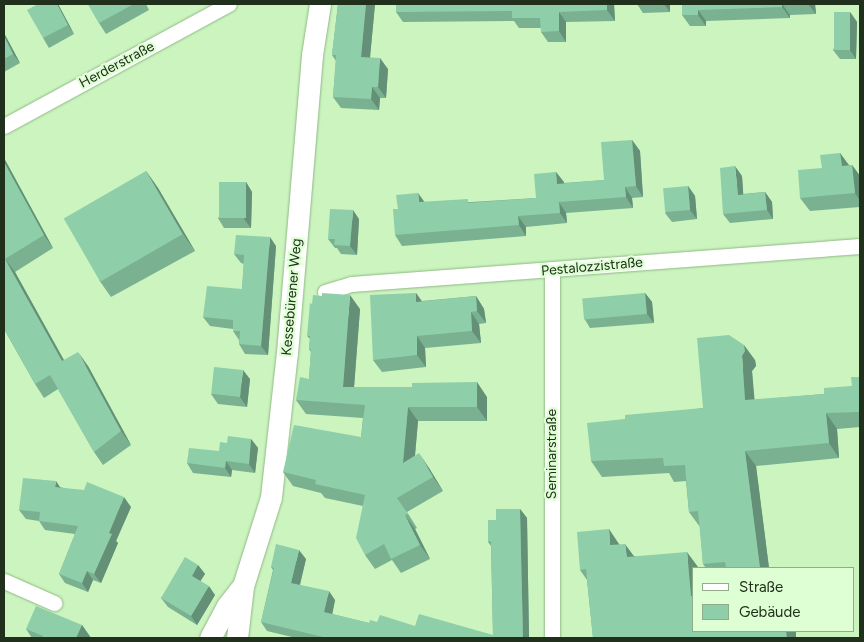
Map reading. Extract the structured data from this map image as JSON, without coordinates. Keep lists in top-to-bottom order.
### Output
{
  "streets": {
    "main road": ["Kessebürener Weg"],
    "street": ["Herderstraße", "Pestalozzistraße", "Seminarstraße"]
  },
  "crossings": [
    ["Pestalozzistraße", "Seminarstraße"]
  ],
  "legend": ["Straße", "Gebäude"]
}
